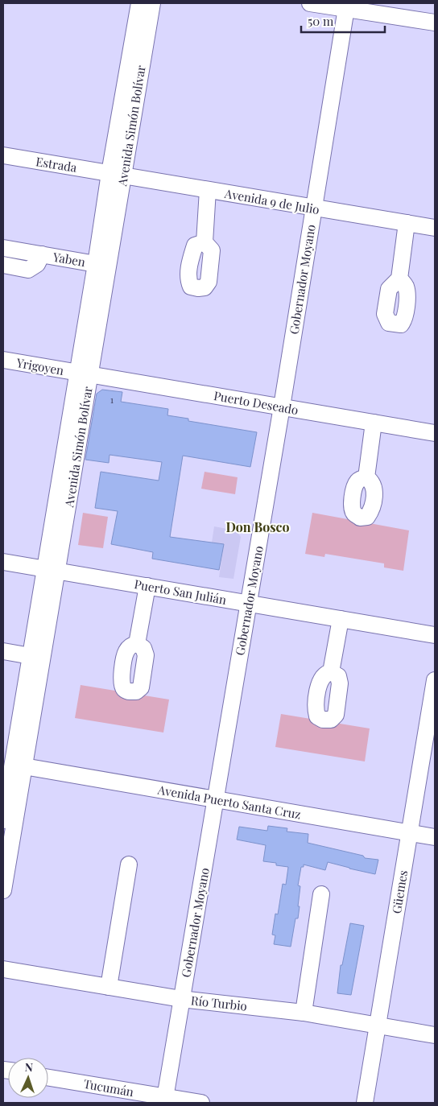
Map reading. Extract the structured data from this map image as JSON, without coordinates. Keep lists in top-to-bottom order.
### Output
{
  "streets": {
    "street": [
      "Avenida Simón Bolívar",
      "Estrada",
      "Avenida 9 de Julio",
      "Yaben",
      "Gobernador Moyano",
      "Yrigoyen",
      "Puerto Deseado",
      "Puerto San Julián",
      "Avenida Puerto Santa Cruz",
      "Güemes",
      "Río Turbio",
      "Tucumán"
    ]
  },
  "crossings": [
    ["Avenida Simón Bolívar", "Estrada"],
    ["Avenida Simón Bolívar", "Avenida 9 de Julio"],
    ["Avenida Simón Bolívar", "Yaben"],
    ["Avenida Simón Bolívar", "Yrigoyen"],
    ["Avenida Simón Bolívar", "Puerto Deseado"],
    ["Avenida Simón Bolívar", "Puerto San Julián"],
    ["Avenida Simón Bolívar", "Avenida Puerto Santa Cruz"],
    ["Estrada", "Avenida 9 de Julio"],
    ["Avenida 9 de Julio", "Gobernador Moyano"],
    ["Gobernador Moyano", "Puerto Deseado"],
    ["Gobernador Moyano", "Puerto San Julián"],
    ["Gobernador Moyano", "Avenida Puerto Santa Cruz"],
    ["Gobernador Moyano", "Río Turbio"],
    ["Gobernador Moyano", "Tucumán"],
    ["Yrigoyen", "Puerto Deseado"],
    ["Avenida Puerto Santa Cruz", "Güemes"],
    ["Güemes", "Río Turbio"]
  ],
  "districts": ["Don Bosco"],
  "house_numbers": ["1"],
  "scale_bar": "50 m",
  "north": "top"
}
